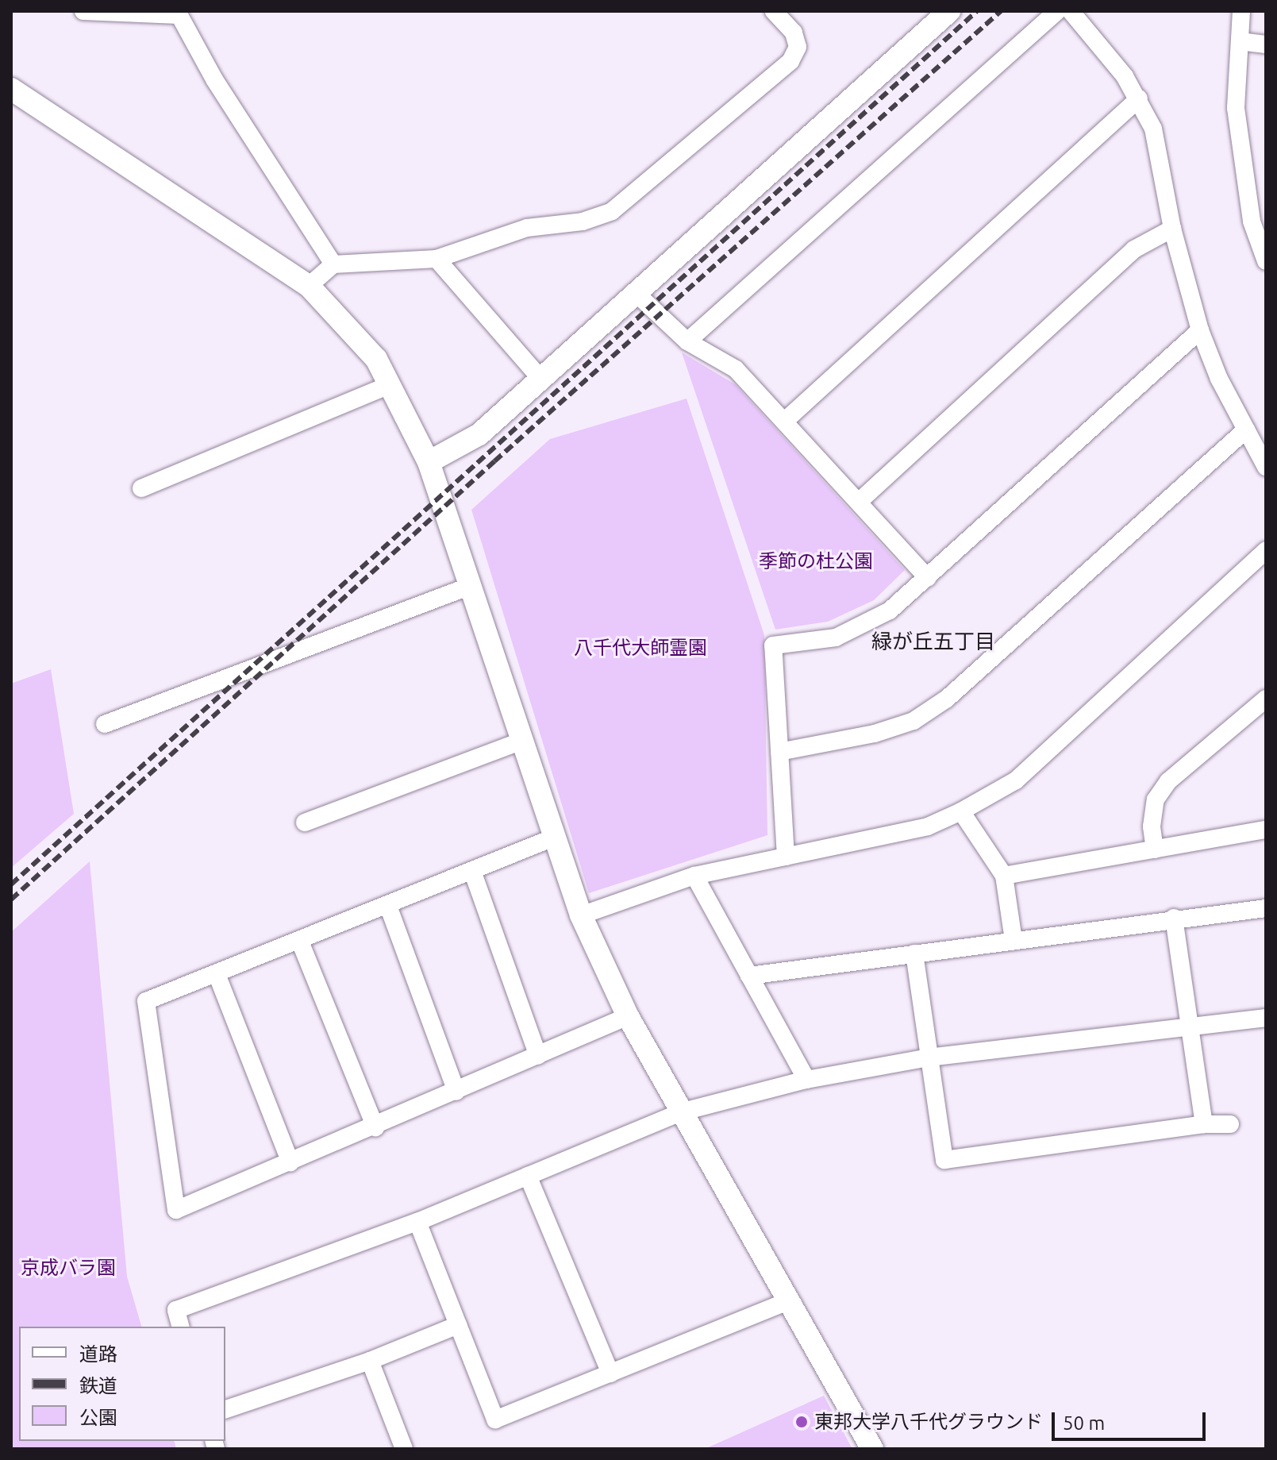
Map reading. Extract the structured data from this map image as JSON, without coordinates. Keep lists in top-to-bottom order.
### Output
{
  "districts": ["緑が丘五丁目"],
  "parks": ["季節の杜公園", "八千代大師霊園", "京成バラ園"],
  "places": ["東邦大学八千代グラウンド"],
  "legend": ["道路", "鉄道", "公園"],
  "scale_bar": "50 m"
}
